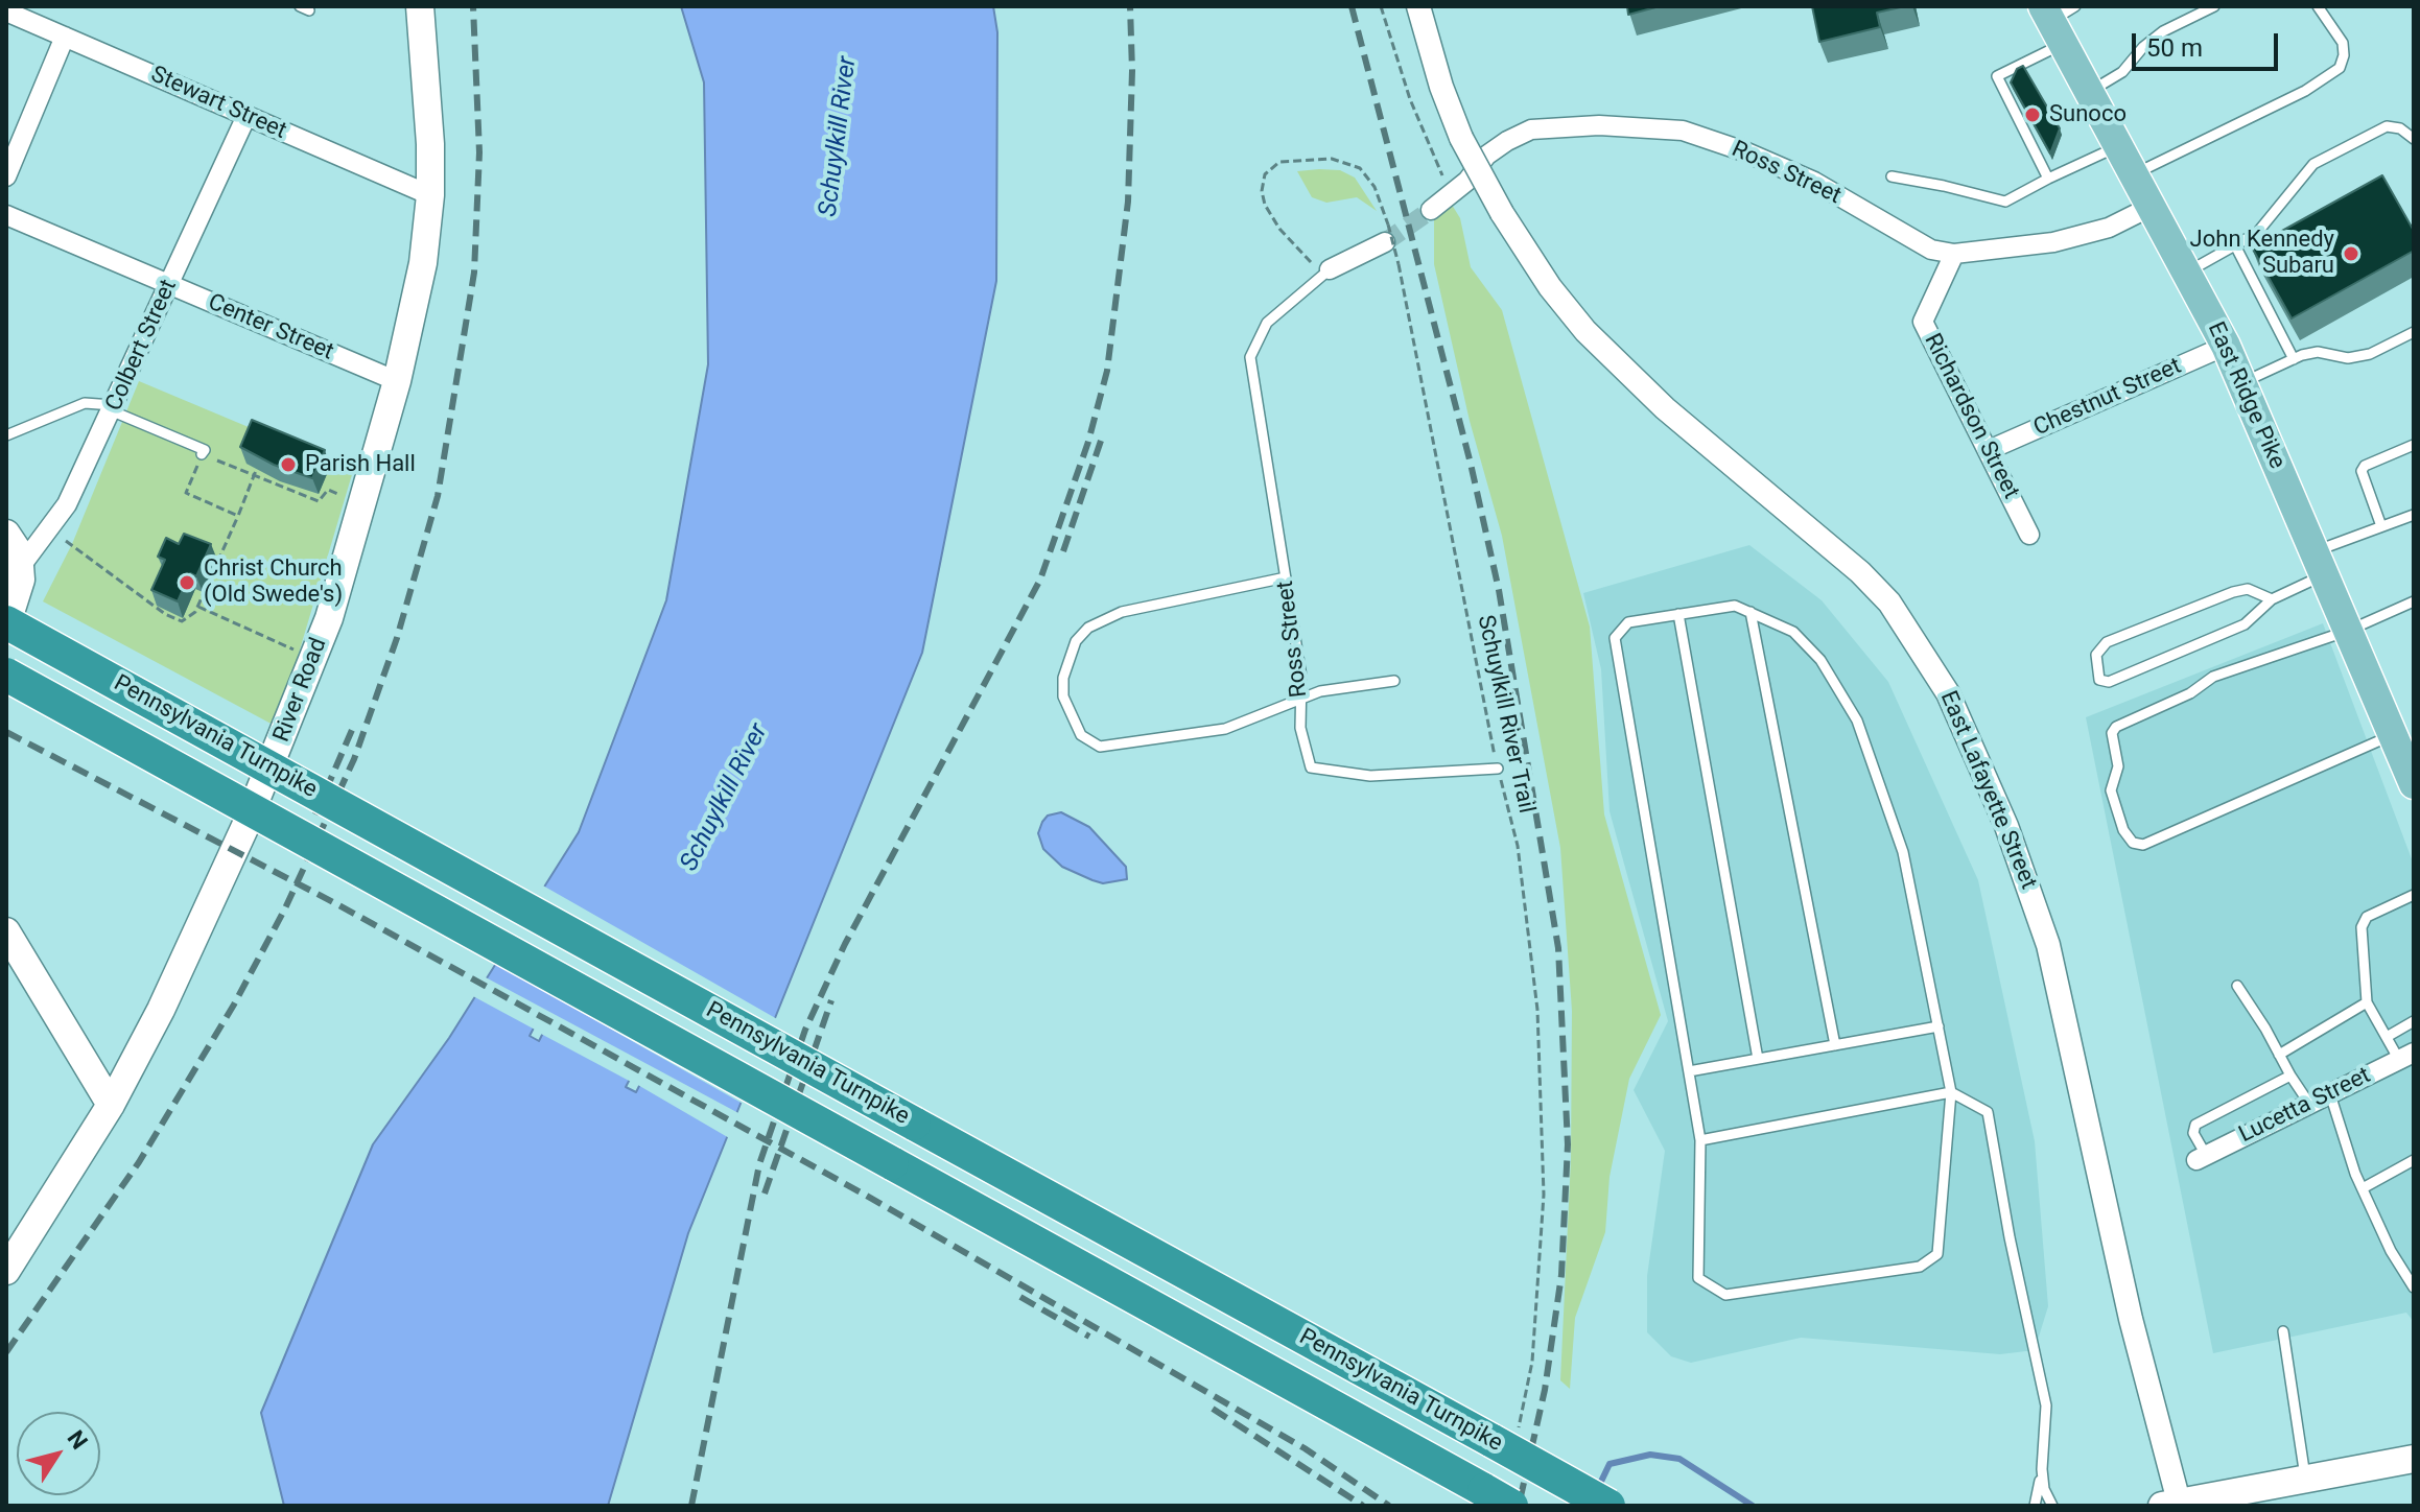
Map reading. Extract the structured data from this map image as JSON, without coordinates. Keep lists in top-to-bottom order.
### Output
{
  "streets": {
    "highway": ["Pennsylvania Turnpike"],
    "main road": ["East Ridge Pike", "River Road"],
    "street": [
      "Stewart Street",
      "Ross Street",
      "Center Street",
      "Colbert Street",
      "Chestnut Street",
      "Richardson Street",
      "East Lafayette Street",
      "Lucetta Street"
    ],
    "path": ["Schuylkill River Trail"]
  },
  "crossings": [
    ["Stewart Street", "Colbert Street"],
    ["Stewart Street", "River Road"],
    ["Ross Street", "East Ridge Pike"],
    ["Ross Street", "Richardson Street"],
    ["Ross Street", "Schuylkill River Trail"],
    ["Center Street", "Colbert Street"],
    ["Center Street", "River Road"],
    ["East Ridge Pike", "Chestnut Street"],
    ["Chestnut Street", "Richardson Street"],
    ["Schuylkill River Trail", "Pennsylvania Turnpike"]
  ],
  "water": ["Schuylkill River"],
  "places": [
    "Sunoco",
    "John Kennedy Subaru",
    "Parish Hall",
    "Christ Church (Old Swede's)"
  ],
  "scale_bar": "50 m",
  "north": "top right"
}
